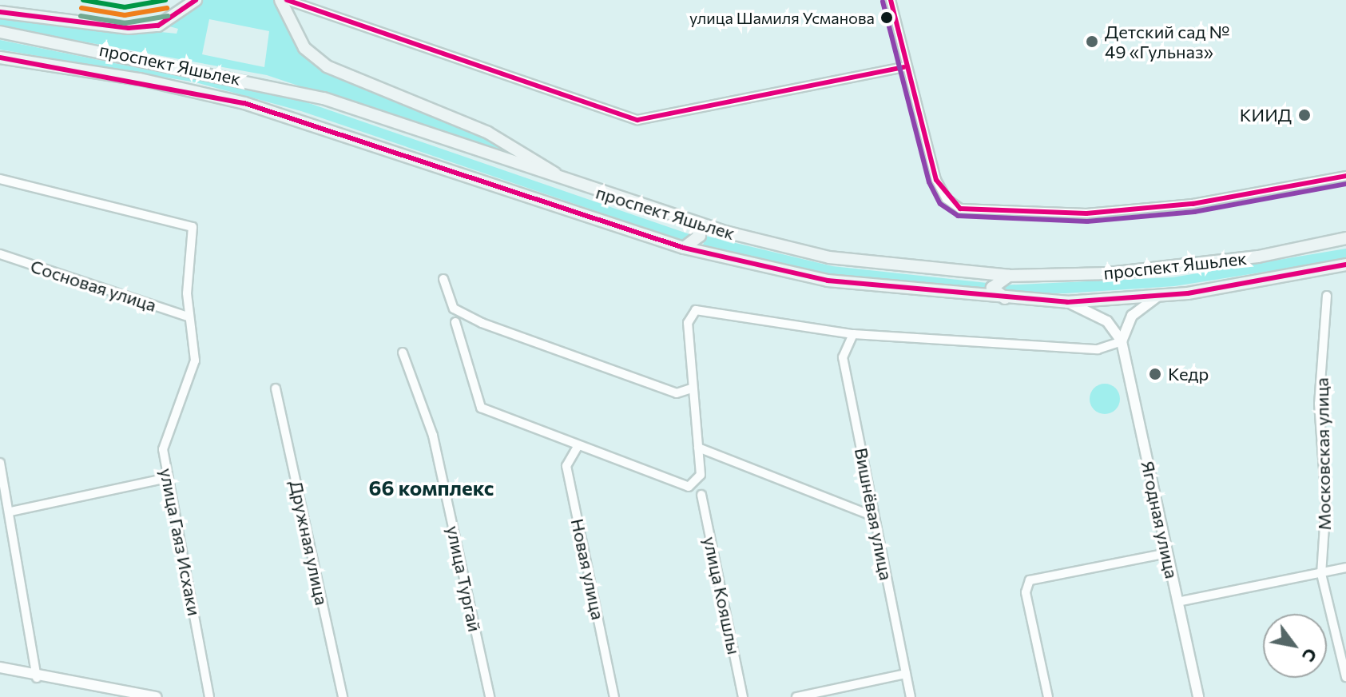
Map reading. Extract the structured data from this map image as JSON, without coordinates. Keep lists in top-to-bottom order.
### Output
{
  "streets": {
    "main road": ["проспект Яшьлек"],
    "street": [
      "Сосновая улица",
      "Московская улица",
      "Вишнёвая улица",
      "Ягодная улица",
      "улица Гаяз Исхаки",
      "Дружная улица",
      "Новая улица",
      "улица Тургай",
      "улица Кояшлы"
    ]
  },
  "crossings": [
    ["Сосновая улица", "улица Гаяз Исхаки"]
  ],
  "districts": ["66 комплекс"],
  "places": [
    "улица Шамиля Усманова",
    "Детский сад № 49 «Гульназ»",
    "КИИД",
    "Кедр"
  ],
  "north": "bottom right"
}
